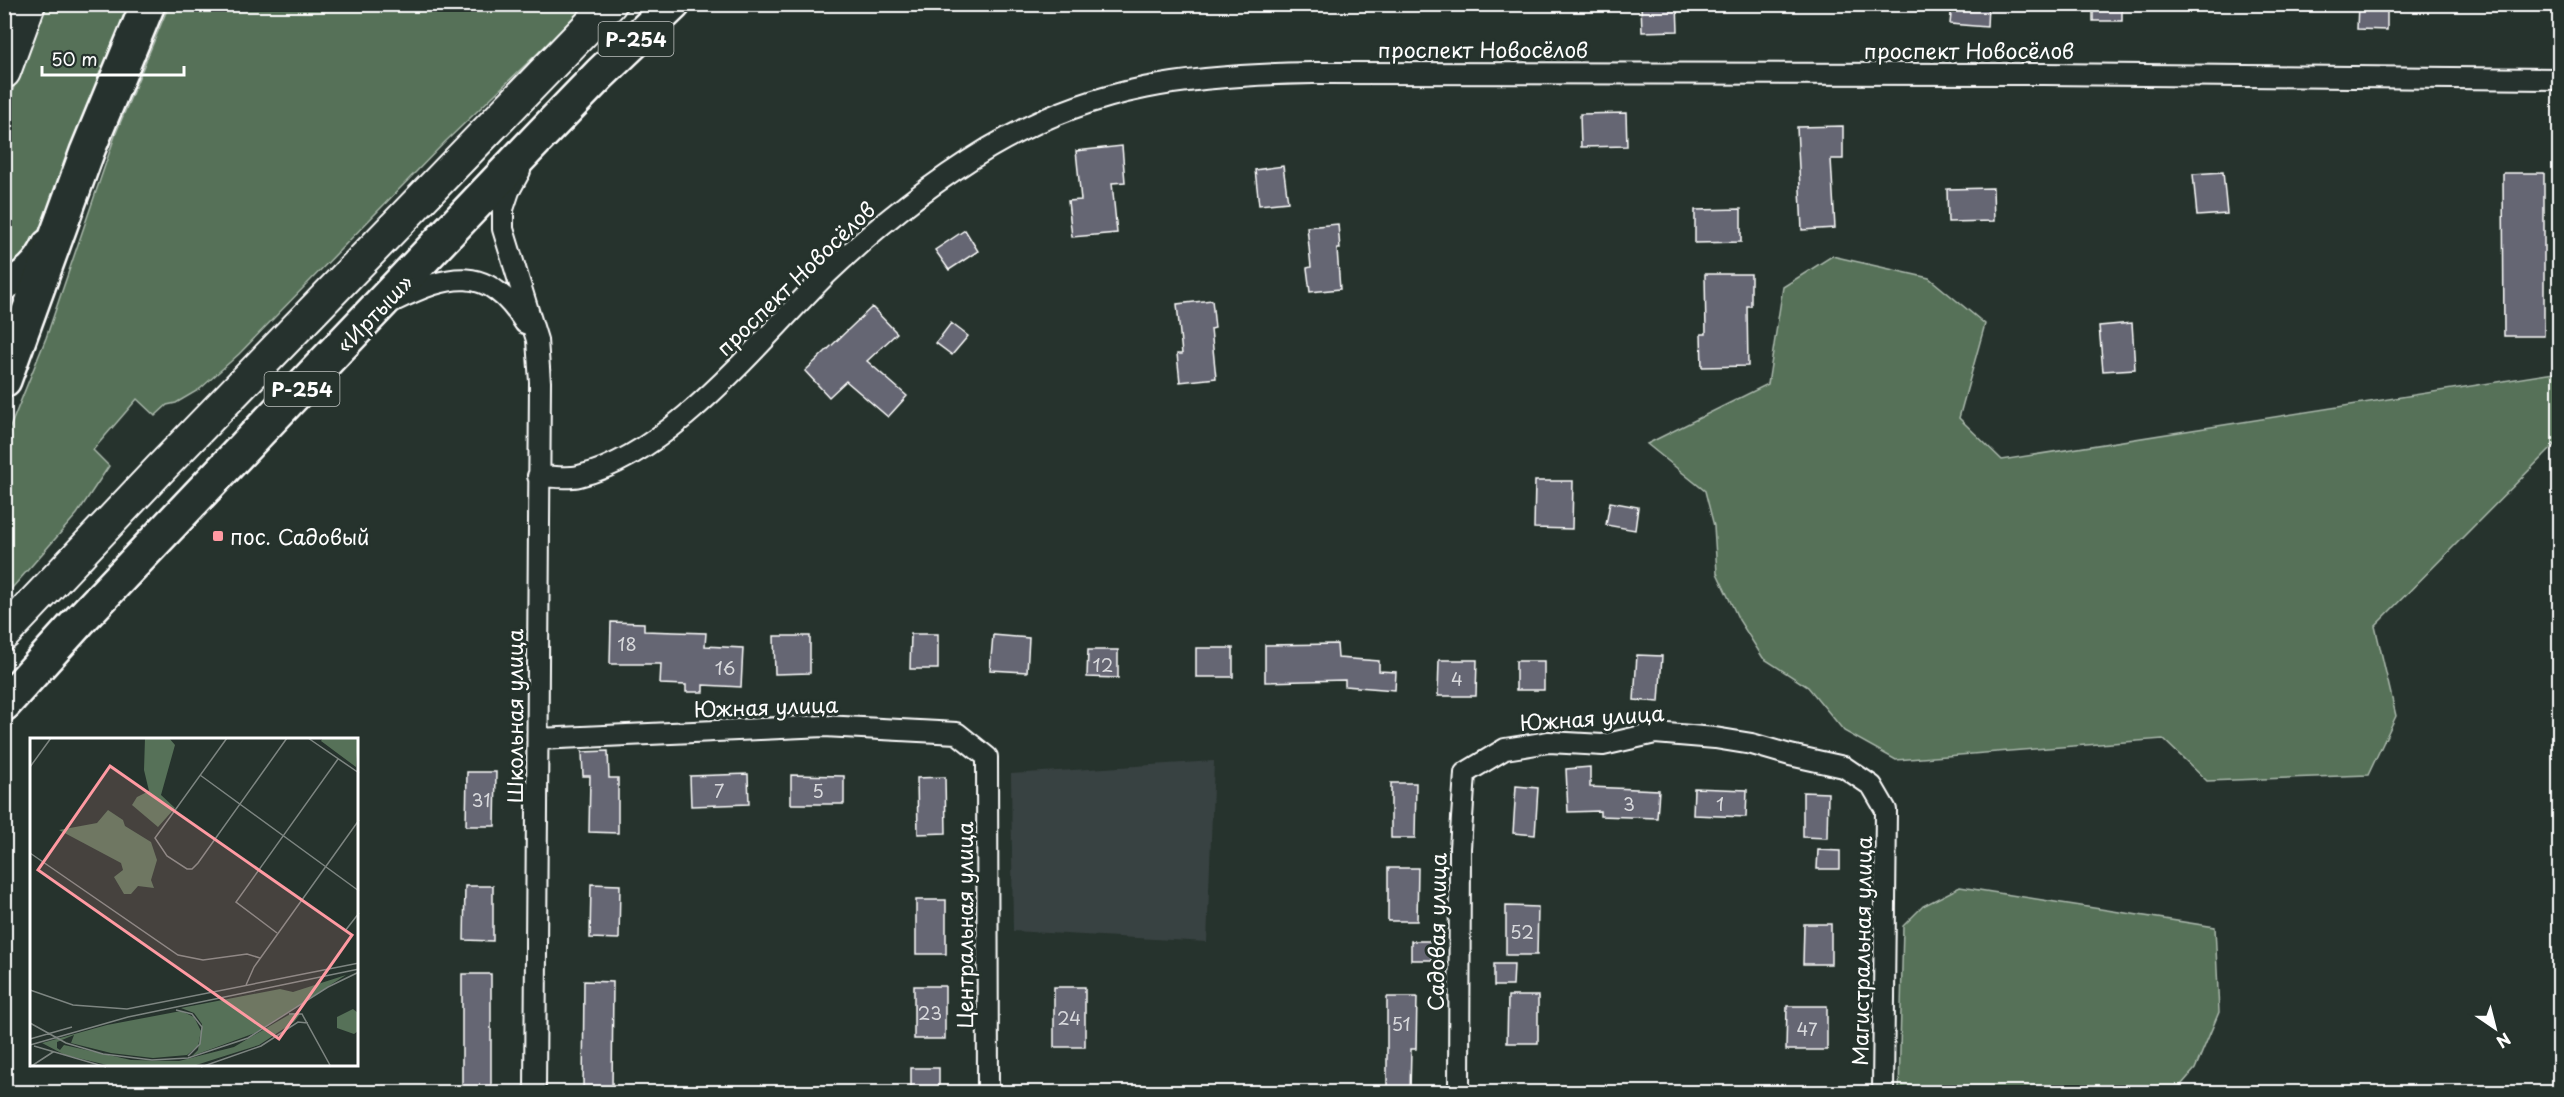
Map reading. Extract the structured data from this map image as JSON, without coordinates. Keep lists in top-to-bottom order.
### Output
{
  "streets": {
    "highway": ["Р-254", "«Иртыш»"],
    "street": [
      "проспект Новосёлов",
      "Южная улица",
      "Школьная улица",
      "Центральная улица",
      "Садовая улица",
      "Магистральная улица"
    ]
  },
  "crossings": [
    ["проспект Новосёлов", "Школьная улица"],
    ["«Иртыш»", "Школьная улица"],
    ["Южная улица", "Школьная улица"],
    ["Южная улица", "Центральная улица"],
    ["Южная улица", "Садовая улица"],
    ["Южная улица", "Магистральная улица"]
  ],
  "places": {
    "transit": ["пос. Садовый"]
  },
  "house_numbers": [
    "18",
    "12",
    "16",
    "4",
    "7",
    "5",
    "31",
    "3",
    "1",
    "52",
    "23",
    "24",
    "51",
    "47"
  ],
  "scale_bar": "50 m",
  "north": "bottom right"
}
